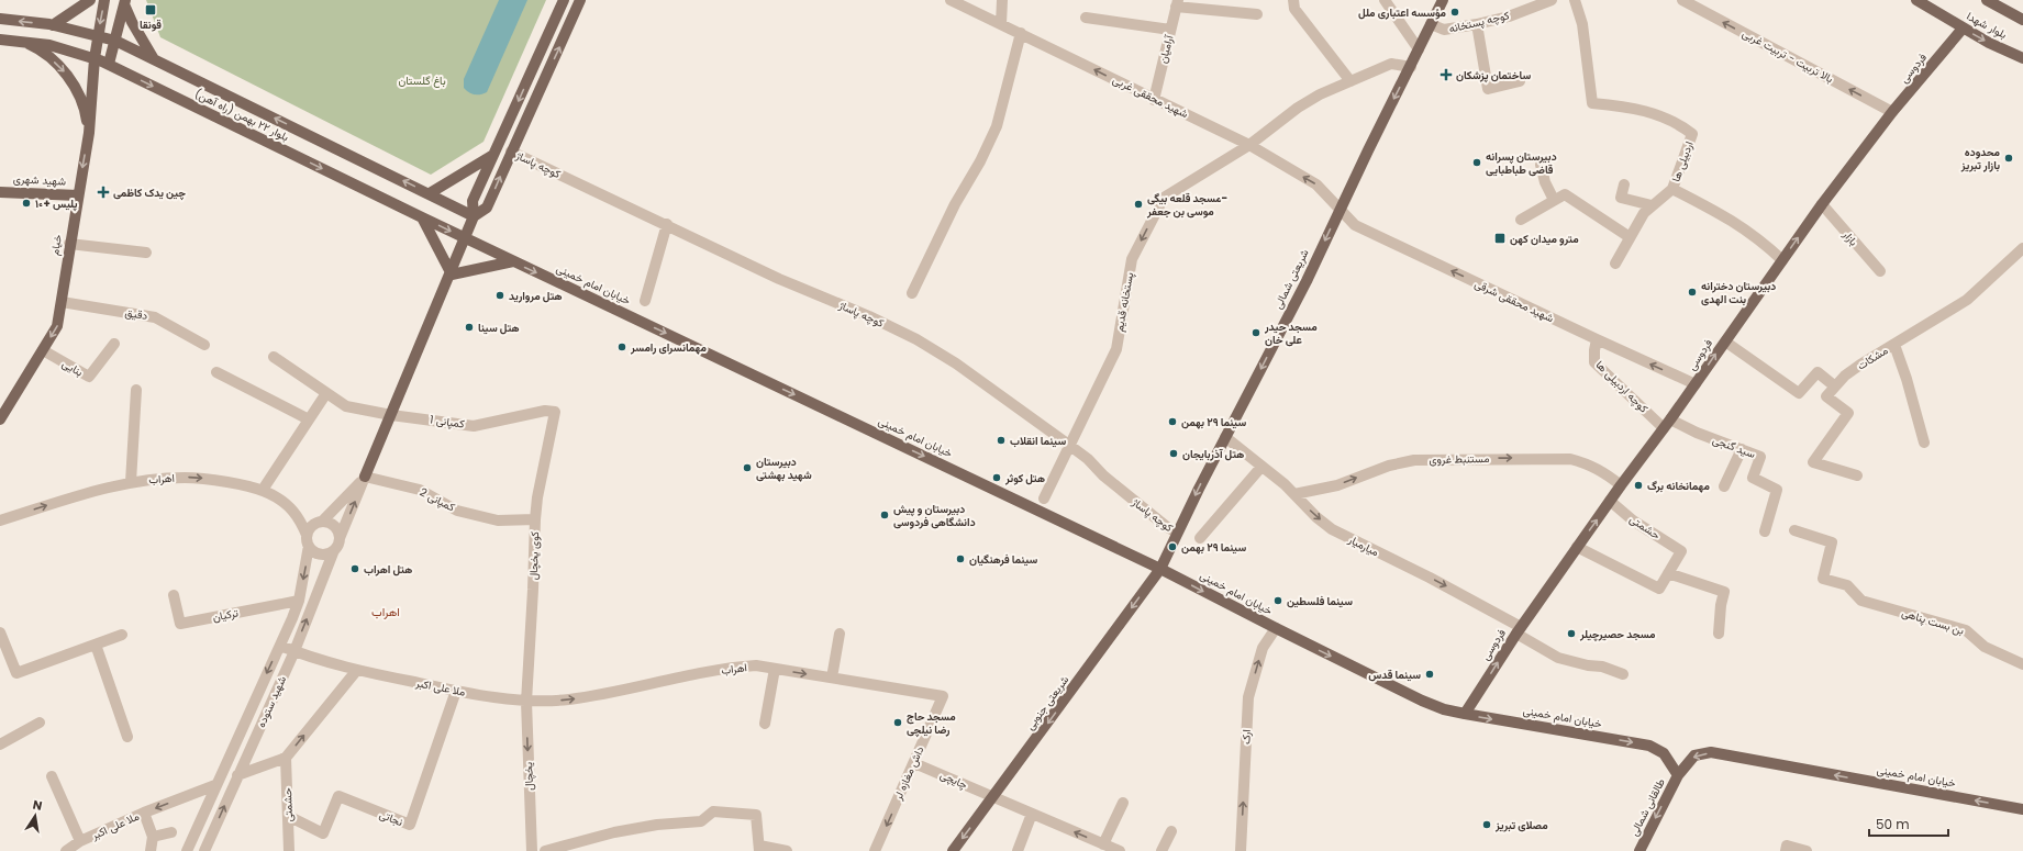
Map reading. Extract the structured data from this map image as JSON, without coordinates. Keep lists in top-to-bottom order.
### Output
{
  "streets": {
    "main road": [
      "بلوار شهدا",
      "فردوسی",
      "بلوار ۲۲ بهمن (راه آهن)",
      "شهید شهری",
      "خیام",
      "شریعتی شمالی",
      "خیابان امام خمینی",
      "شریعتی جنوبی",
      "طالقانی شمالی"
    ],
    "street": [
      "کوچه پستخانه",
      "آرامیان",
      "بالا تربیت - تربیت غربی",
      "شهید محققی غربی",
      "اردبیلی ها",
      "کوچه پاساژ",
      "بازار",
      "شهید محققی شرقی",
      "پستخانه قدیم",
      "دقیق",
      "مشکات",
      "بنایی",
      "کوچه اردبیلی ها",
      "کمپانی 1",
      "سید گنجی",
      "مستنبط غروی",
      "اهراب",
      "کمپانی 2",
      "حشمتی",
      "میارمیار",
      "کوی یخچال",
      "ترکیان",
      "بن بست پناهی",
      "ملا علی اکبر",
      "شهید ستوده",
      "ارک",
      "داش مغازه لر",
      "یخچال",
      "چایچی",
      "نجاتی"
    ]
  },
  "crossings": [
    ["کوچه پستخانه", "شریعتی شمالی"],
    ["بلوار شهدا", "فردوسی"],
    ["آرامیان", "شهید محققی غربی"],
    ["بالا تربیت - تربیت غربی", "فردوسی"],
    ["فردوسی", "اردبیلی ها"],
    ["فردوسی", "بازار"],
    ["فردوسی", "خیابان امام خمینی"],
    ["فردوسی", "شهید محققی شرقی"],
    ["فردوسی", "کوچه اردبیلی ها"],
    ["فردوسی", "سید گنجی"],
    ["فردوسی", "مستنبط غروی"],
    ["فردوسی", "حشمتی"],
    ["فردوسی", "میارمیار"],
    ["شهید محققی غربی", "شریعتی شمالی"],
    ["شهید محققی غربی", "شهید محققی شرقی"],
    ["شهید محققی غربی", "پستخانه قدیم"],
    ["بلوار ۲۲ بهمن (راه آهن)", "خیام"],
    ["بلوار ۲۲ بهمن (راه آهن)", "خیابان امام خمینی"],
    ["کوچه پاساژ", "شریعتی شمالی"],
    ["کوچه پاساژ", "پستخانه قدیم"],
    ["شهید شهری", "خیام"],
    ["خیام", "دقیق"],
    ["خیام", "بنایی"],
    ["شریعتی شمالی", "خیابان امام خمینی"],
    ["شریعتی شمالی", "شهید محققی شرقی"],
    ["شریعتی شمالی", "پستخانه قدیم"],
    ["شریعتی شمالی", "میارمیار"],
    ["شریعتی شمالی", "شریعتی جنوبی"],
    ["خیابان امام خمینی", "شریعتی جنوبی"],
    ["خیابان امام خمینی", "ارک"],
    ["خیابان امام خمینی", "طالقانی شمالی"],
    ["شهید محققی شرقی", "کوچه اردبیلی ها"],
    ["کوچه اردبیلی ها", "سید گنجی"],
    ["کمپانی 1", "کوی یخچال"],
    ["مستنبط غروی", "میارمیار"],
    ["اهراب", "کوی یخچال"],
    ["اهراب", "ملا علی اکبر"],
    ["اهراب", "شهید ستوده"],
    ["اهراب", "داش مغازه لر"],
    ["اهراب", "یخچال"],
    ["کمپانی 2", "کوی یخچال"],
    ["حشمتی", "نجاتی"],
    ["کوی یخچال", "ملا علی اکبر"],
    ["کوی یخچال", "یخچال"],
    ["ترکیان", "شهید ستوده"],
    ["ملا علی اکبر", "شهید ستوده"],
    ["ملا علی اکبر", "یخچال"],
    ["ملا علی اکبر", "نجاتی"],
    ["شریعتی جنوبی", "چایچی"],
    ["داش مغازه لر", "چایچی"]
  ],
  "one_way": [
    "بالا تربیت - تربیت غربی",
    "شریعتی شمالی",
    "شهید محققی شرقی",
    "پستخانه قدیم",
    "مستنبط غروی",
    "اهراب",
    "میارمیار",
    "شریعتی جنوبی",
    "ارک",
    "داش مغازه لر",
    "یخچال",
    "طالقانی شمالی"
  ],
  "districts": ["اهراب"],
  "parks": ["باغ گلستان"],
  "places": {
    "transit": ["قونقا", "مترو میدان کهن"],
    "other": [
      "مؤسسه اعتباری ملل",
      "محدوده بازار تبریز",
      "دبیرستان پسرانه قاضی طباطبایی",
      "پلیس +۱۰",
      "مسجد قلعه بیگی- موسی بن جعفر",
      "دبیرستان دخترانه بنت الهدی",
      "هتل مروارید",
      "هتل سینا",
      "مسجد حیدر علی خان",
      "مهمانسرای رامسر",
      "سینما ۲۹ بهمن",
      "سینما انقلاب",
      "هتل آذربایجان",
      "دبیرستان شهید بهشتی",
      "هتل کوثر",
      "مهمانخانه برگ",
      "دبیرستان و پیش دانشگاهی فردوسی",
      "سینما ٢٩ بهمن",
      "سینما فرهنگیان",
      "هتل اهراب",
      "سینما فلسطین",
      "مسجد حصیرچیلر",
      "سینما قدس",
      "مسجد حاج رضا نیلچی",
      "مصلای تبریز"
    ],
    "health": ["ساختمان پزشکان", "چین یدک کاظمی"]
  },
  "scale_bar": "50 m",
  "north": "top"
}
